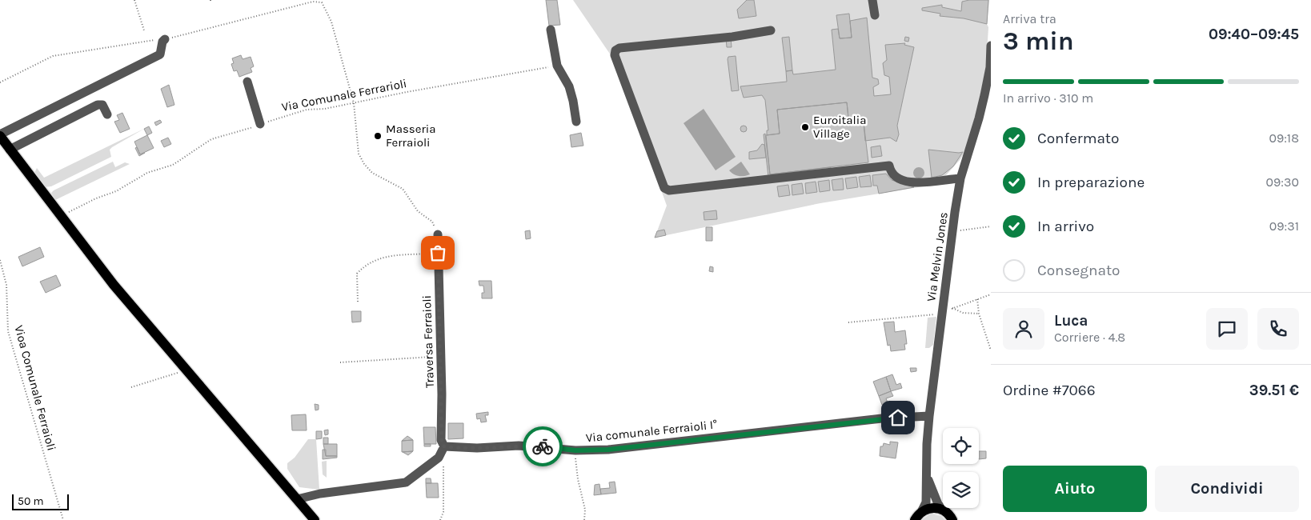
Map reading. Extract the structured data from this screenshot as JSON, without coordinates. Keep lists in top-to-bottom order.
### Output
{
  "streets": {
    "street": ["Via Melvin Jones", "Traversa Ferraioli", "Via comunale Ferraioli I°"],
    "path": ["Via Comunale Ferrarioli", "Vioa Comunale Ferraioli"]
  },
  "crossings": [
    ["Via Melvin Jones", "Via comunale Ferraioli I°"],
    ["Traversa Ferraioli", "Via comunale Ferraioli I°"]
  ],
  "places": ["Euroitalia Village", "Masseria Ferraioli"],
  "scale_bar": "50 m",
  "page": {
    "heading": ["3 min", "Arriva tra", "09:40–09:45"],
    "panel": [
      "Luca",
      "Corriere · 4.8",
      "Ordine #7066",
      "39.51 €"
    ],
    "bar": "In arrivo · 310 m",
    "list": [
      ["Confermato", "09:18"],
      ["In preparazione", "09:30"],
      ["In arrivo", "09:31"],
      "Consegnato"
    ],
    "buttons": ["Aiuto", "Condividi"],
    "scale": "50 m"
  }
}
